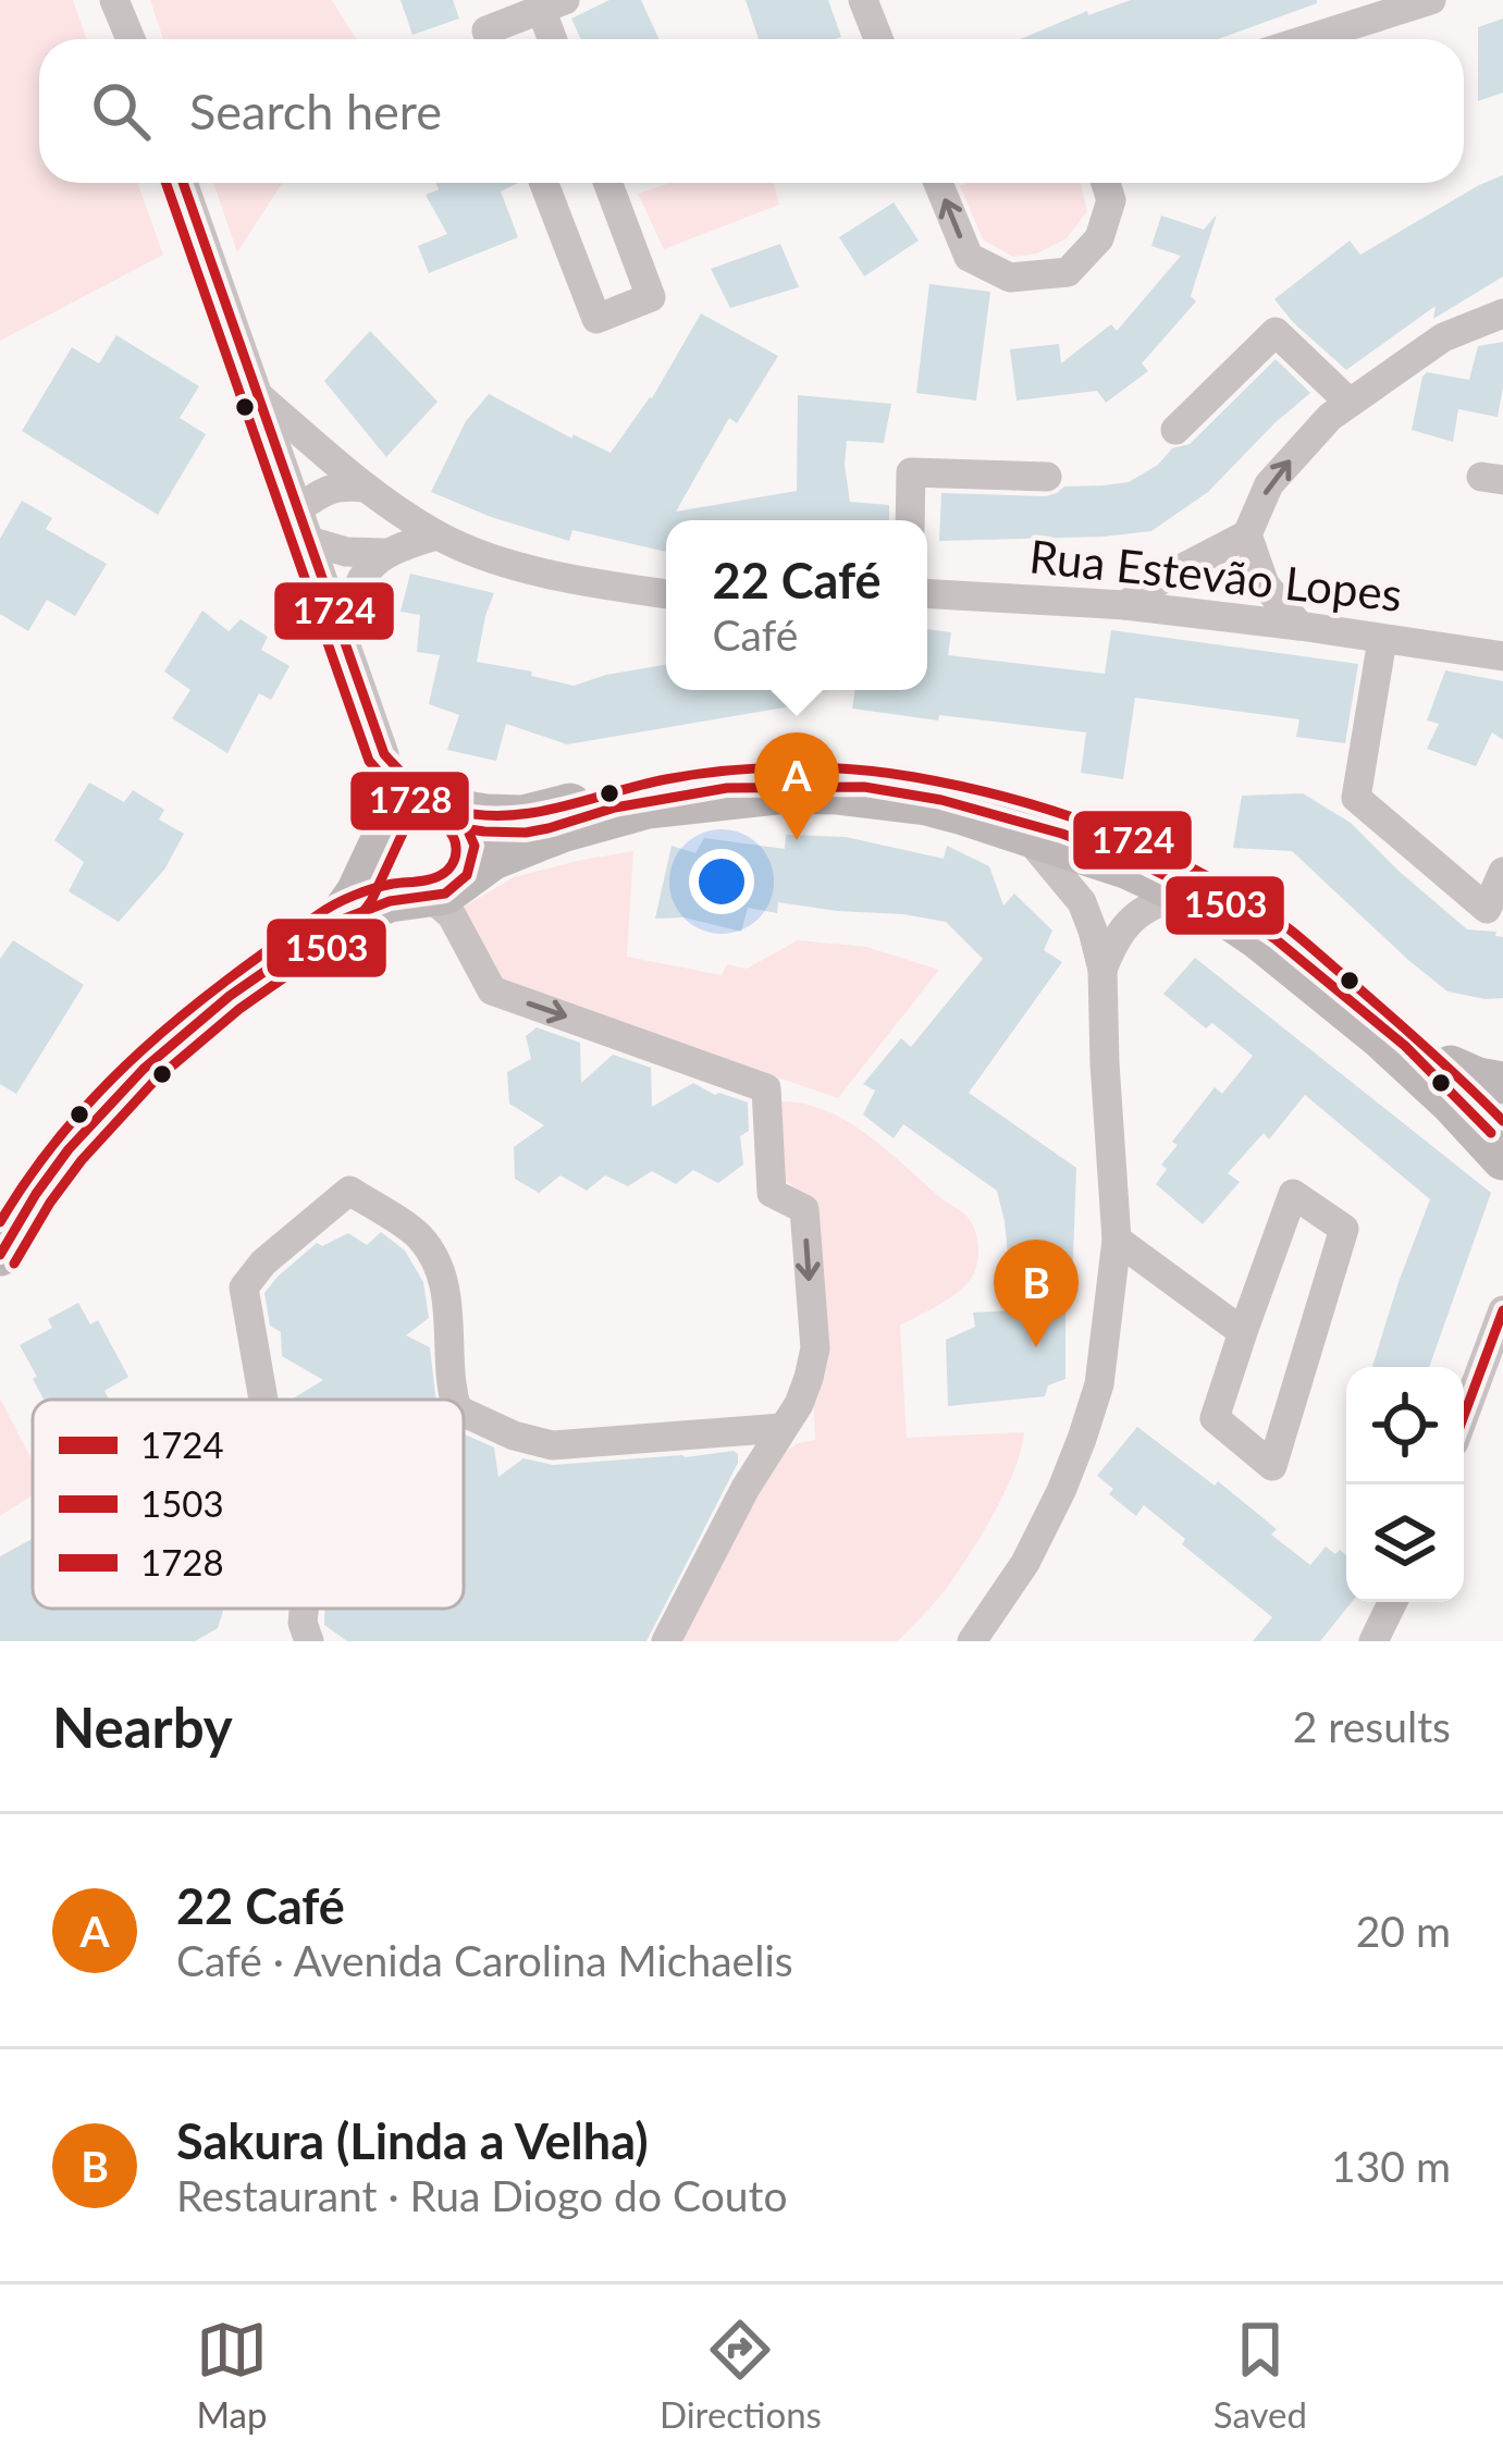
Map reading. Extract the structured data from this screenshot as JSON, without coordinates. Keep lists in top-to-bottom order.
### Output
{
  "streets": {
    "street": ["Rua Estevão Lopes"]
  },
  "lines": ["transit line 1724", "transit line 1728", "transit line 1503"],
  "legend": ["1724", "1503", "1728"],
  "page": {
    "search": "Search here",
    "popup": ["22 Café", "Café"],
    "pins": ["A", "B"],
    "heading": ["Nearby", "2 results"],
    "list": [
      {
        "mark": "A",
        "name": "22 Café",
        "note": "Café · Avenida Carolina Michaelis",
        "value": "20 m"
      },
      {
        "mark": "B",
        "name": "Sakura (Linda a Velha)",
        "note": "Restaurant · Rua Diogo do Couto",
        "value": "130 m"
      }
    ],
    "nav": ["Map", "Directions", "Saved"]
  }
}
